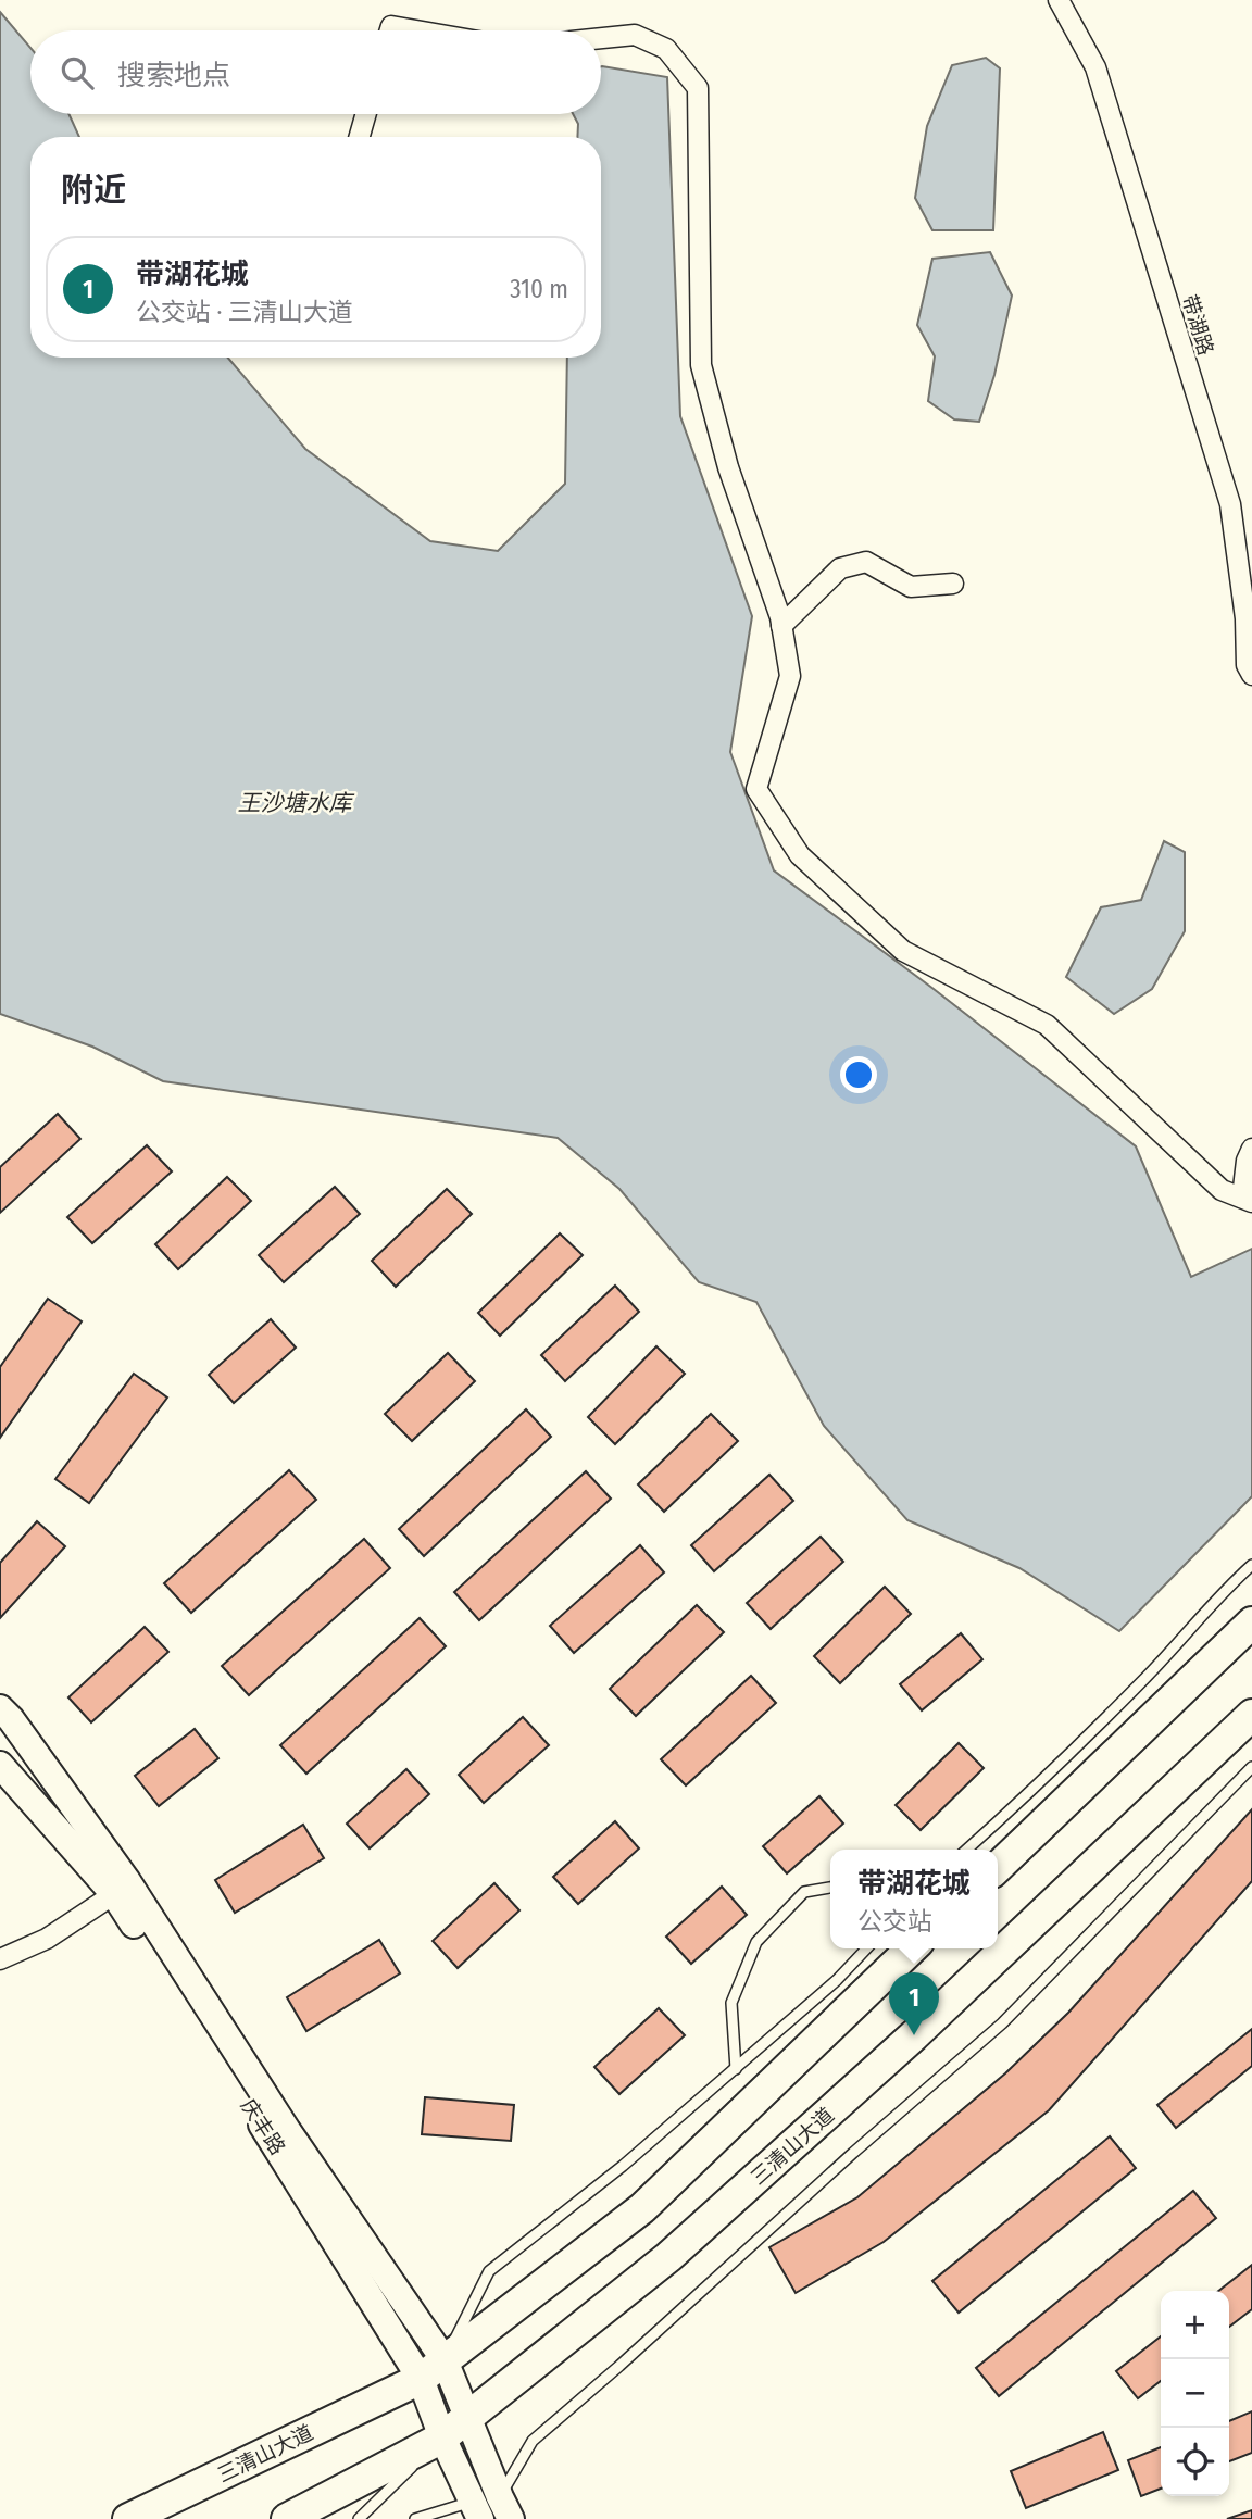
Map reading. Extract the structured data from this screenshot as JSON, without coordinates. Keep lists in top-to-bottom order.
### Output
{
  "streets": {
    "highway": ["三清山大道"],
    "main road": ["庆丰路"],
    "street": ["带湖路"]
  },
  "crossings": [
    ["庆丰路", "三清山大道"]
  ],
  "water": ["王沙塘水库"],
  "page": {
    "search": "搜索地点",
    "heading": "附近",
    "list": [
      {
        "mark": "1",
        "name": "带湖花城",
        "note": "公交站 · 三清山大道",
        "value": "310 m"
      }
    ],
    "popup": ["带湖花城", "公交站"],
    "pins": "1",
    "map_buttons": ["+", "−"]
  }
}
